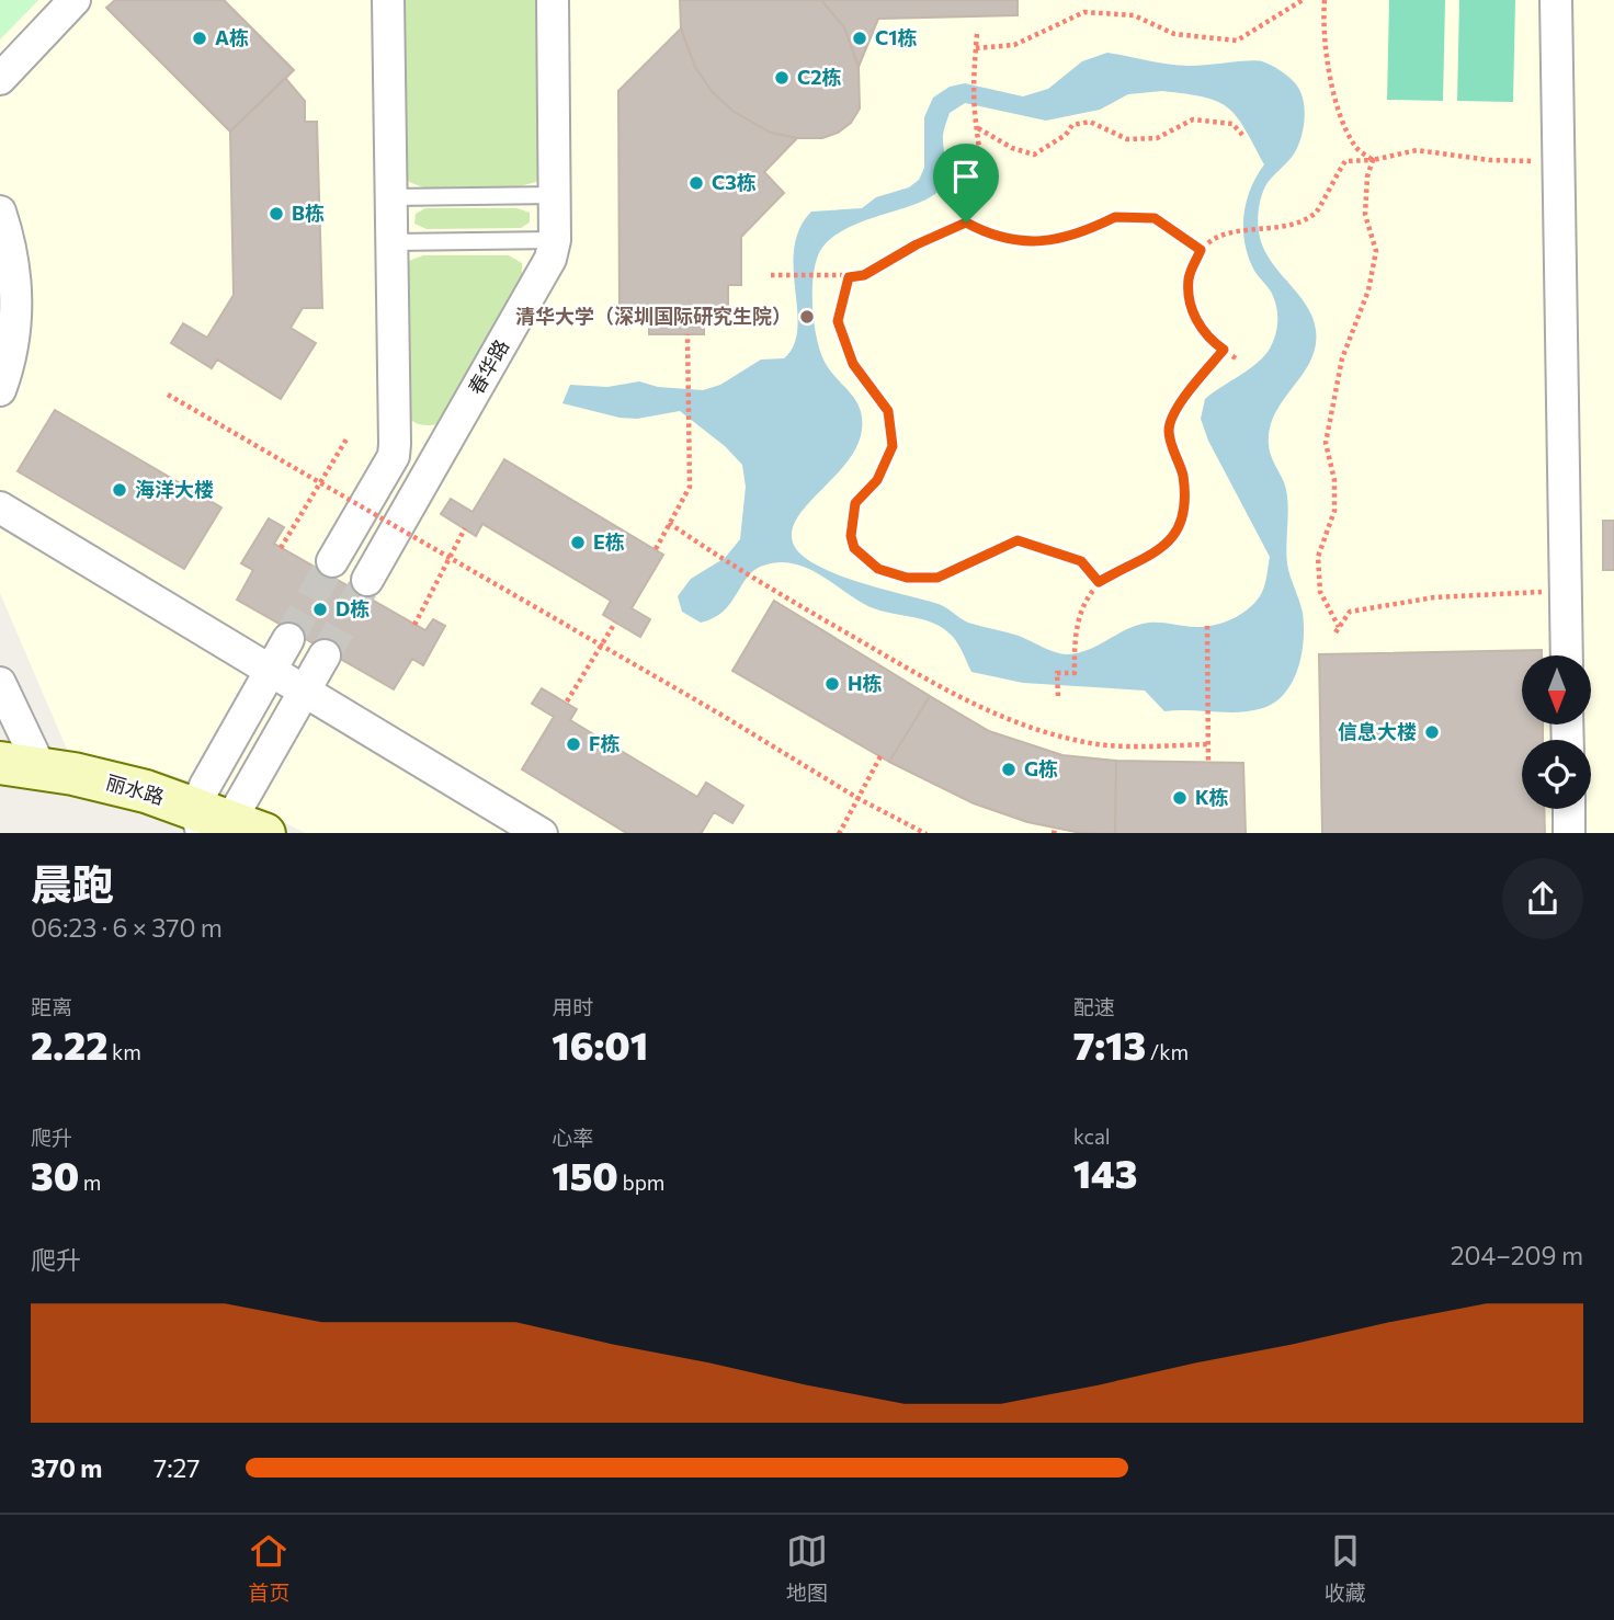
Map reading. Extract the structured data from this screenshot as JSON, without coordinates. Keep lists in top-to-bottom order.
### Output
{
  "streets": {
    "main road": ["丽水路"],
    "street": ["春华路"]
  },
  "places": [
    "A栋",
    "C1栋",
    "C2栋",
    "C3栋",
    "B栋",
    "清华大学（深圳国际研究生院）",
    "海洋大楼",
    "E栋",
    "D栋",
    "H栋",
    "信息大楼",
    "F栋",
    "G栋",
    "K栋"
  ],
  "north": "bottom",
  "page": {
    "heading": ["晨跑", "06:23 · 6 × 370 m"],
    "stats": [
      ["距离", "2.22 km"],
      ["用时", "16:01"],
      ["配速", "7:13 /km"],
      ["爬升", "30 m"],
      ["心率", "150 bpm"],
      ["kcal", "143"]
    ],
    "chart": ["爬升", "204–209 m"],
    "list": [
      {
        "name": "370 m",
        "note": "7:27"
      }
    ],
    "tabs": ["首页", "地图", "收藏"]
  }
}
